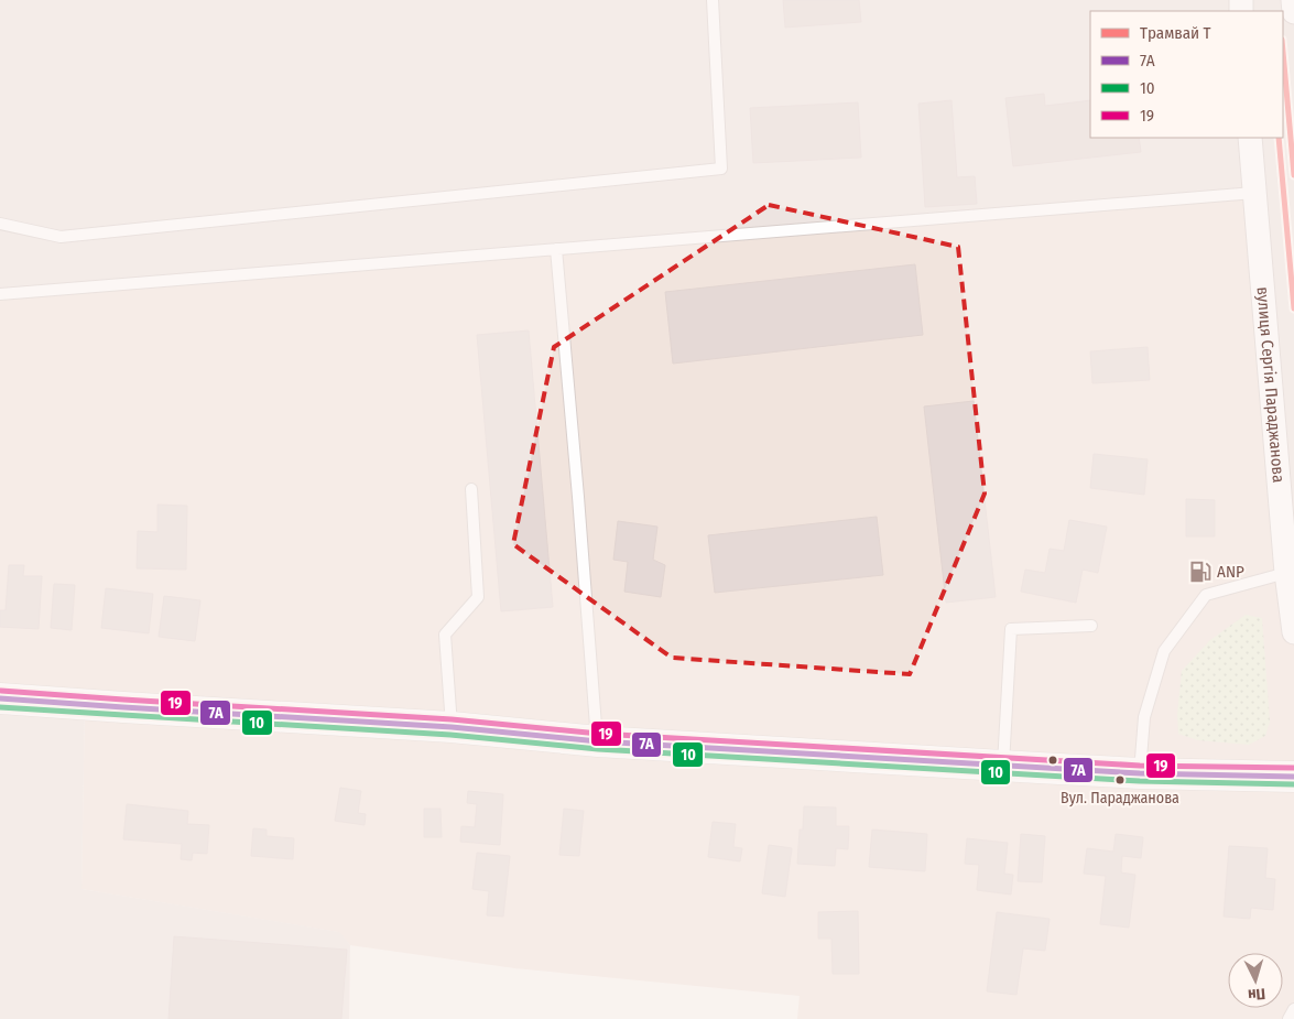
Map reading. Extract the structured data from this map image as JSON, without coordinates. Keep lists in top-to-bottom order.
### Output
{
  "streets": {
    "street": ["вулиця Сергія Параджанова"]
  },
  "places": {
    "fuel station": ["ANP"],
    "other": ["Вул. Параджанова"]
  },
  "lines": [
    "tram line Т",
    "transit line 19",
    "transit line 7А",
    "transit line 10"
  ],
  "legend": [
    "Трамвай Т",
    "7А",
    "10",
    "19"
  ],
  "north": "bottom"
}
